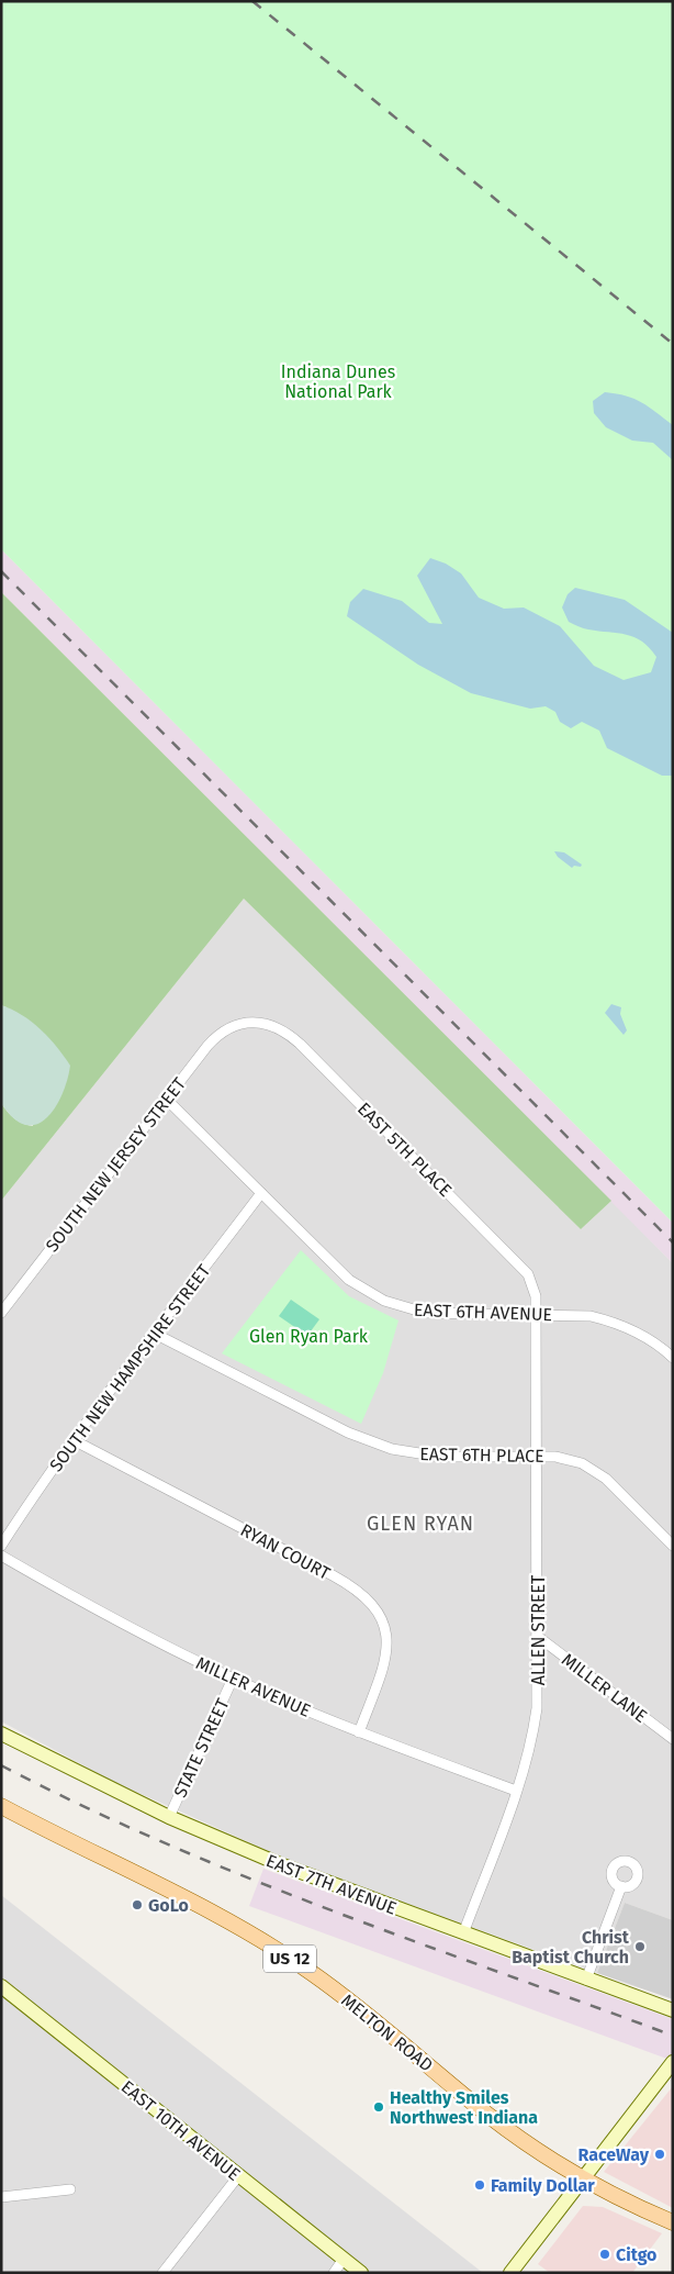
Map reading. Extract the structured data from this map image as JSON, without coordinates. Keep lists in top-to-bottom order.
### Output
{
  "streets": {
    "main road": ["US 12", "MELTON ROAD"],
    "street": [
      "EAST 5TH PLACE",
      "SOUTH NEW JERSEY STREET",
      "EAST 6TH AVENUE",
      "SOUTH NEW HAMPSHIRE STREET",
      "EAST 6TH PLACE",
      "RYAN COURT",
      "ALLEN STREET",
      "MILLER AVENUE",
      "MILLER LANE",
      "STATE STREET",
      "EAST 7TH AVENUE",
      "EAST 10TH AVENUE"
    ]
  },
  "crossings": [
    ["EAST 5TH PLACE", "SOUTH NEW JERSEY STREET"],
    ["EAST 5TH PLACE", "EAST 6TH AVENUE"],
    ["EAST 5TH PLACE", "ALLEN STREET"],
    ["SOUTH NEW JERSEY STREET", "EAST 6TH AVENUE"],
    ["EAST 6TH AVENUE", "SOUTH NEW HAMPSHIRE STREET"],
    ["EAST 6TH AVENUE", "ALLEN STREET"],
    ["SOUTH NEW HAMPSHIRE STREET", "EAST 6TH PLACE"],
    ["SOUTH NEW HAMPSHIRE STREET", "RYAN COURT"],
    ["EAST 6TH PLACE", "ALLEN STREET"],
    ["RYAN COURT", "MILLER AVENUE"],
    ["ALLEN STREET", "MILLER AVENUE"],
    ["ALLEN STREET", "MILLER LANE"],
    ["ALLEN STREET", "EAST 7TH AVENUE"],
    ["MILLER AVENUE", "STATE STREET"],
    ["STATE STREET", "EAST 7TH AVENUE"]
  ],
  "districts": ["GLEN RYAN"],
  "parks": ["Indiana Dunes National Park", "Glen Ryan Park"],
  "places": [
    "GoLo",
    "Christ Baptist Church",
    "Healthy Smiles Northwest Indiana",
    "RaceWay",
    "Family Dollar",
    "Citgo"
  ]
}
